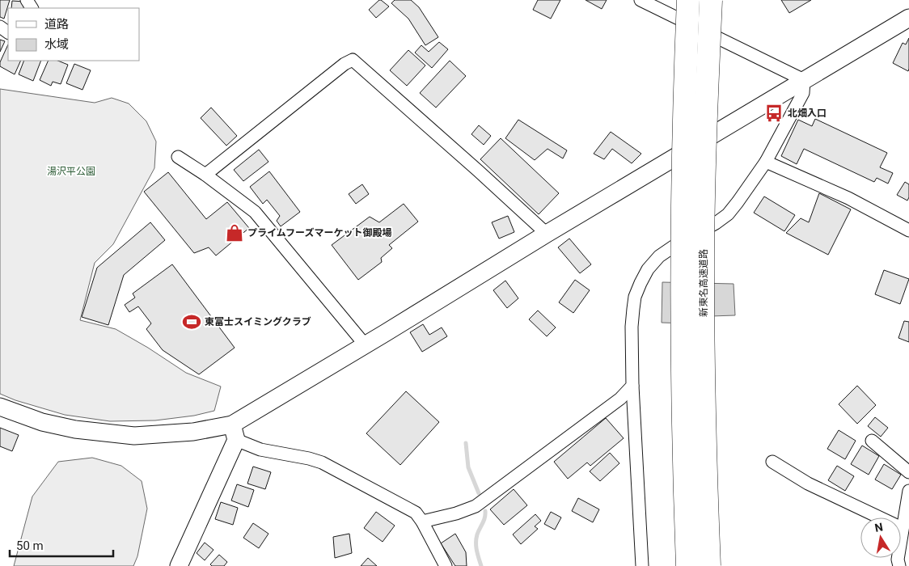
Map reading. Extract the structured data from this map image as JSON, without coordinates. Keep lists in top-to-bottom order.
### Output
{
  "streets": {
    "highway": ["新東名高速道路"]
  },
  "parks": ["湯沢平公園"],
  "places": {
    "bus stop": ["北畑入口"],
    "shop": ["プライムフーズマーケット御殿場"],
    "sports": ["東富士スイミングクラブ"]
  },
  "legend": ["道路", "水域"],
  "scale_bar": "50 m",
  "north": "top"
}
